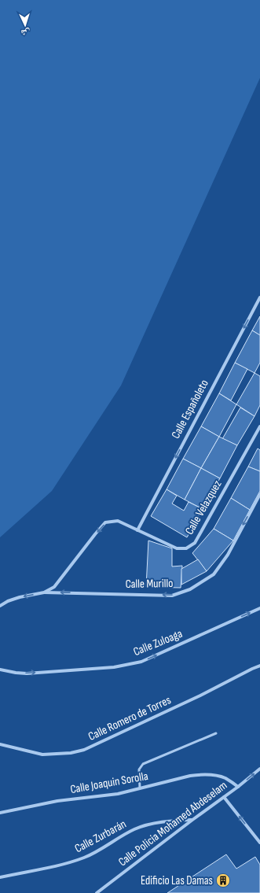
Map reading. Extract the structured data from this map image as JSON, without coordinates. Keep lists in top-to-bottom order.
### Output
{
  "streets": {
    "street": [
      "Calle Españoleto",
      "Calle Velazquez",
      "Calle Murillo",
      "Calle Zuloaga",
      "Calle Romero de Torres",
      "Calle Joaquin Sorolla",
      "Calle Policia Mohamed Abdeselam",
      "Calle Zurbarán"
    ]
  },
  "crossings": [
    ["Calle Españoleto", "Calle Velazquez"],
    ["Calle Velazquez", "Calle Murillo"],
    ["Calle Joaquin Sorolla", "Calle Policia Mohamed Abdeselam"],
    ["Calle Policia Mohamed Abdeselam", "Calle Zurbarán"]
  ],
  "one_way": ["Calle Españoleto", "Calle Murillo", "Calle Zuloaga"],
  "places": {
    "building": ["Edificio Las Damas"]
  },
  "north": "bottom"
}
